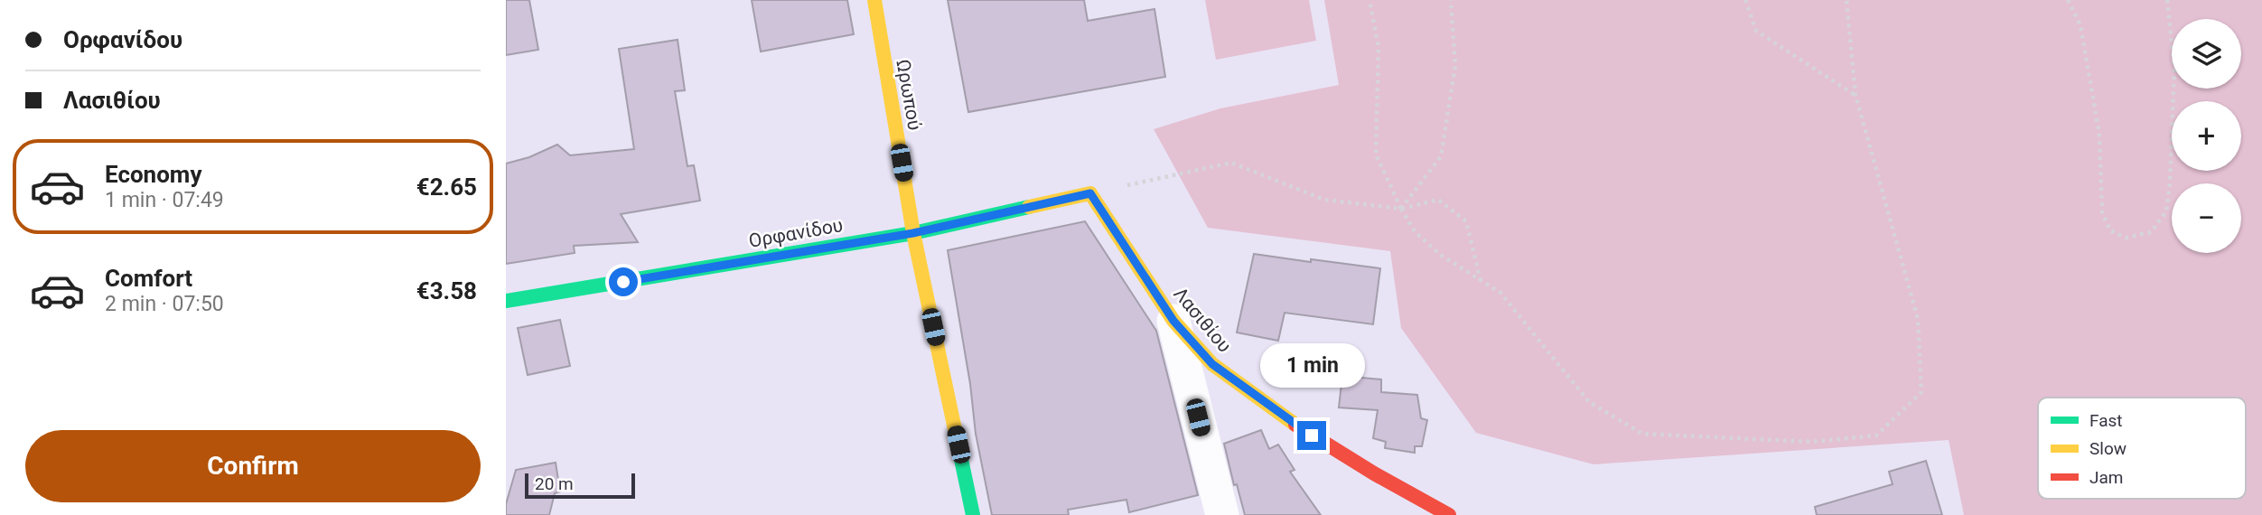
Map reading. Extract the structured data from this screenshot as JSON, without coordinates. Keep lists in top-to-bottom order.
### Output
{
  "streets": {
    "street": ["Ωρωπού", "Ορφανίδου", "Λασιθίου"]
  },
  "crossings": [
    ["Ωρωπού", "Ορφανίδου"],
    ["Ορφανίδου", "Λασιθίου"]
  ],
  "legend": ["Fast", "Slow", "Jam"],
  "scale_bar": "20 m",
  "page": {
    "banner": ["Ορφανίδου", "Λασιθίου"],
    "map_buttons": ["+", "−"],
    "list": [
      {
        "name": "Economy",
        "note": "1 min · 07:49",
        "value": "€2.65"
      },
      {
        "name": "Comfort",
        "note": "2 min · 07:50",
        "value": "€3.58"
      }
    ],
    "bubble": "1 min",
    "buttons": "Confirm",
    "scale": "20 m"
  }
}
